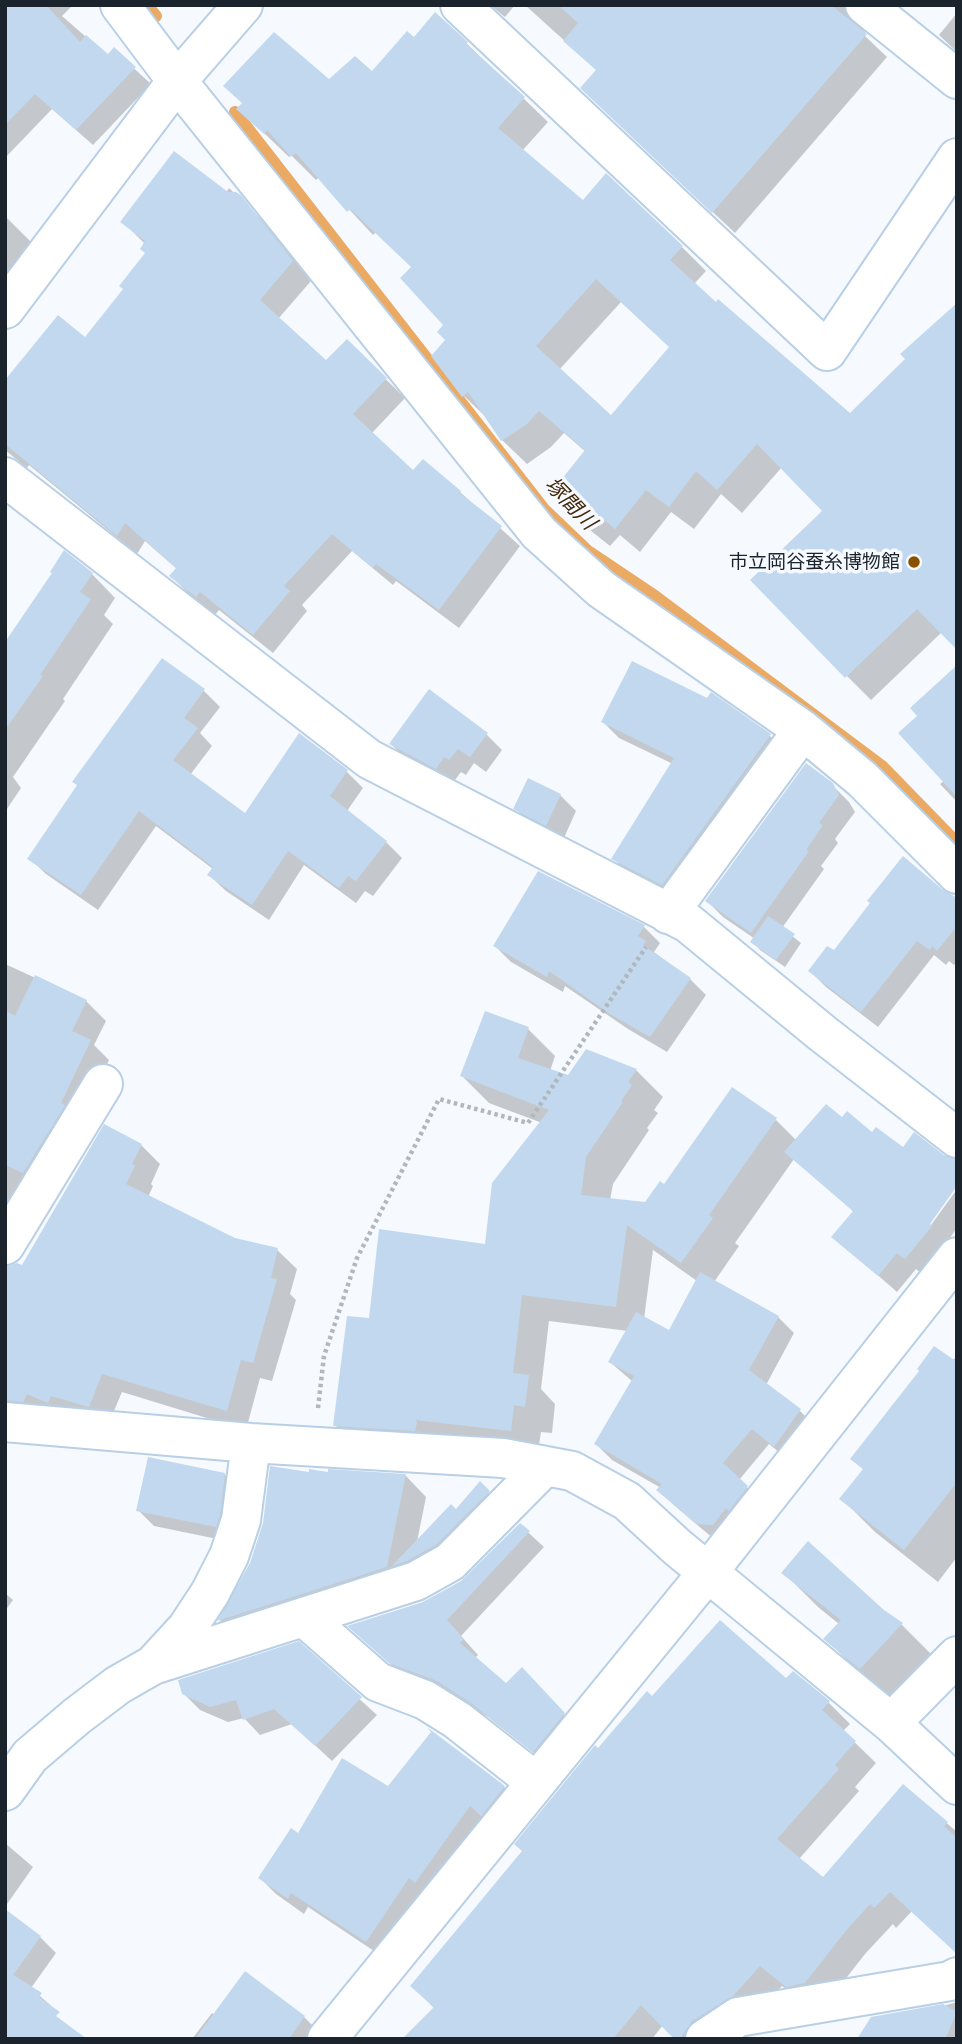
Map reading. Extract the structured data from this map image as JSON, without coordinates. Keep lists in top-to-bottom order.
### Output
{
  "water": ["塚間川"],
  "places": ["市立岡谷蚕糸博物館"]
}
